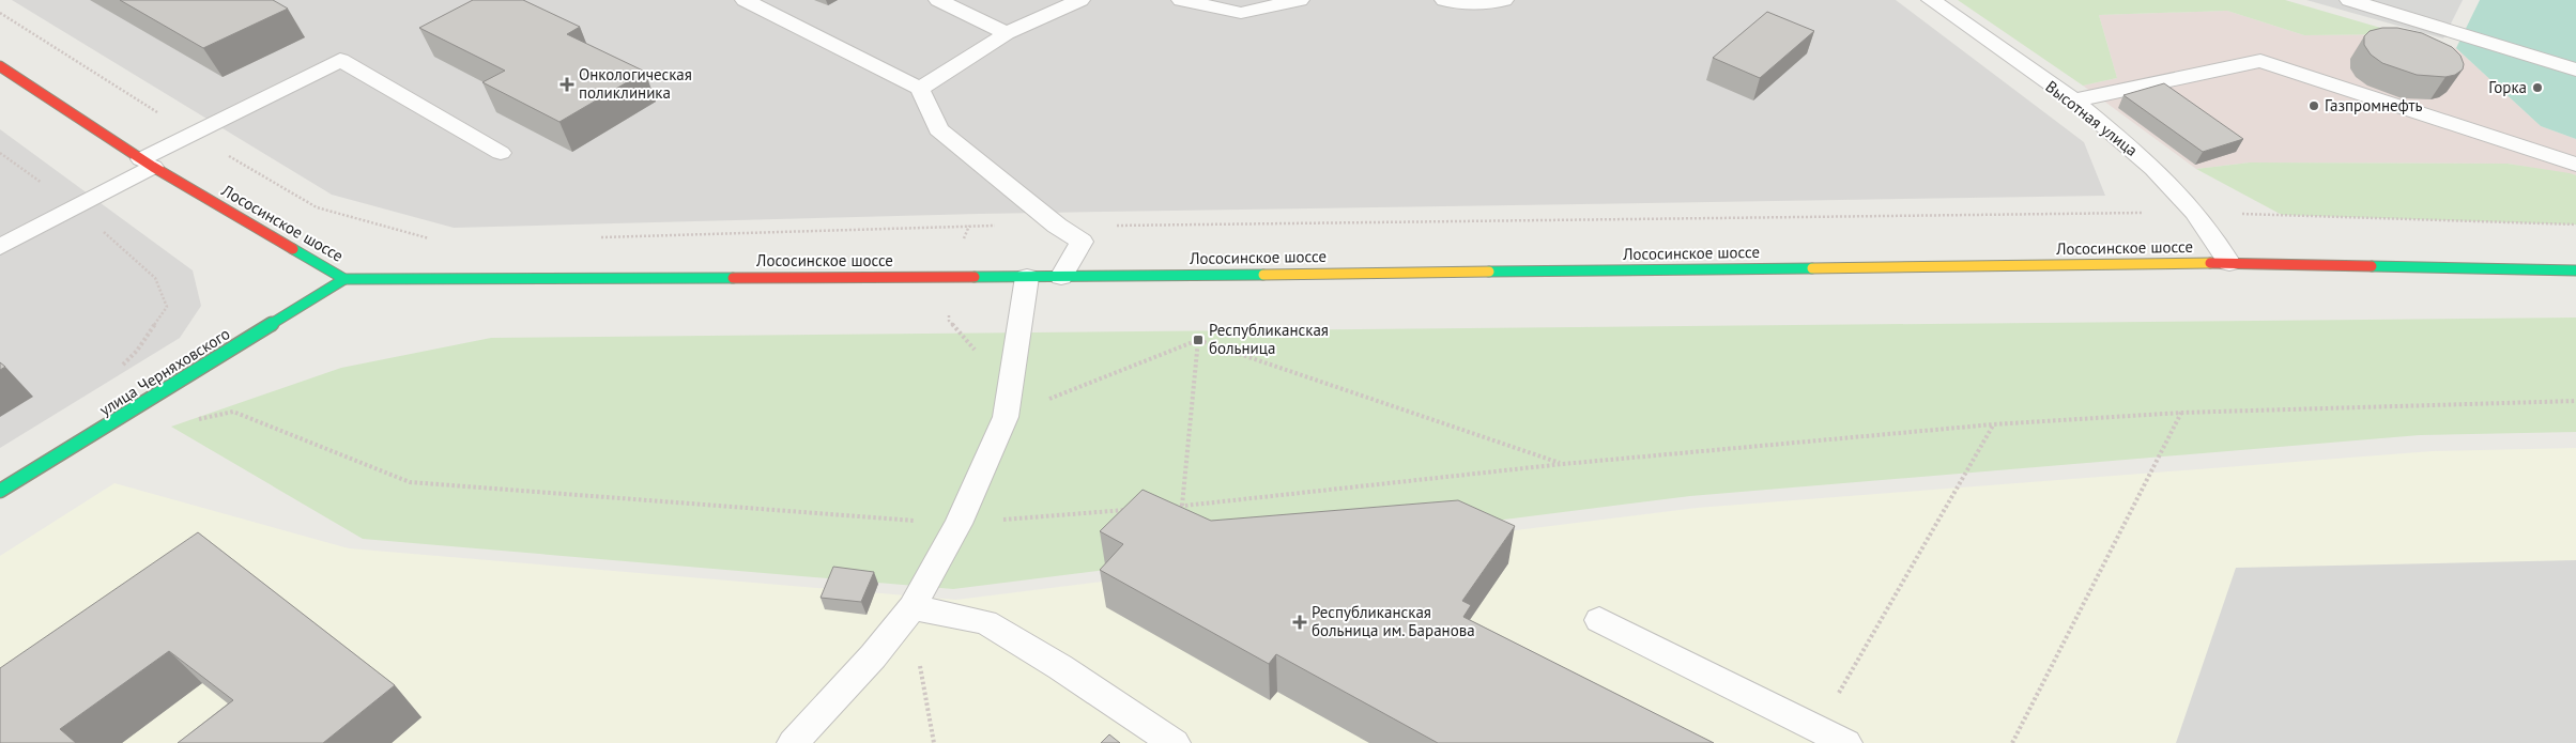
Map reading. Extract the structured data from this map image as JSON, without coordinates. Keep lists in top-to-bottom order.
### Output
{
  "streets": {
    "main road": ["Лососинское шоссе", "улица Черняховского"],
    "lane": ["Высотная улица"]
  },
  "crossings": [
    ["Высотная улица", "Лососинское шоссе"],
    ["Лососинское шоссе", "улица Черняховского"]
  ],
  "places": {
    "health": ["Онкологическая поликлиника", "Республиканская больница им. Баранова"],
    "other": ["Горка", "Газпромнефть"],
    "transit": ["Республиканская больница"]
  }
}
